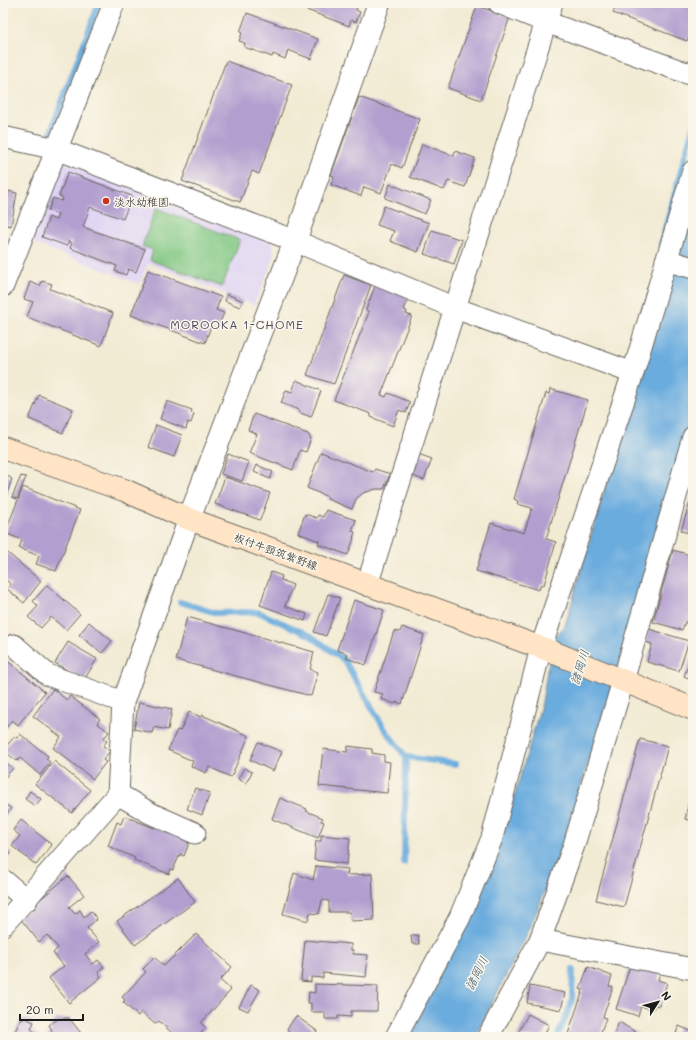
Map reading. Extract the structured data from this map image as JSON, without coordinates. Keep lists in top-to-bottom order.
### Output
{
  "streets": {
    "main road": ["板付牛頸筑紫野線"]
  },
  "districts": ["MOROOKA 1-CHOME"],
  "water": ["諸岡川"],
  "places": ["淡水幼稚園"],
  "scale_bar": "20 m",
  "north": "top right"
}
